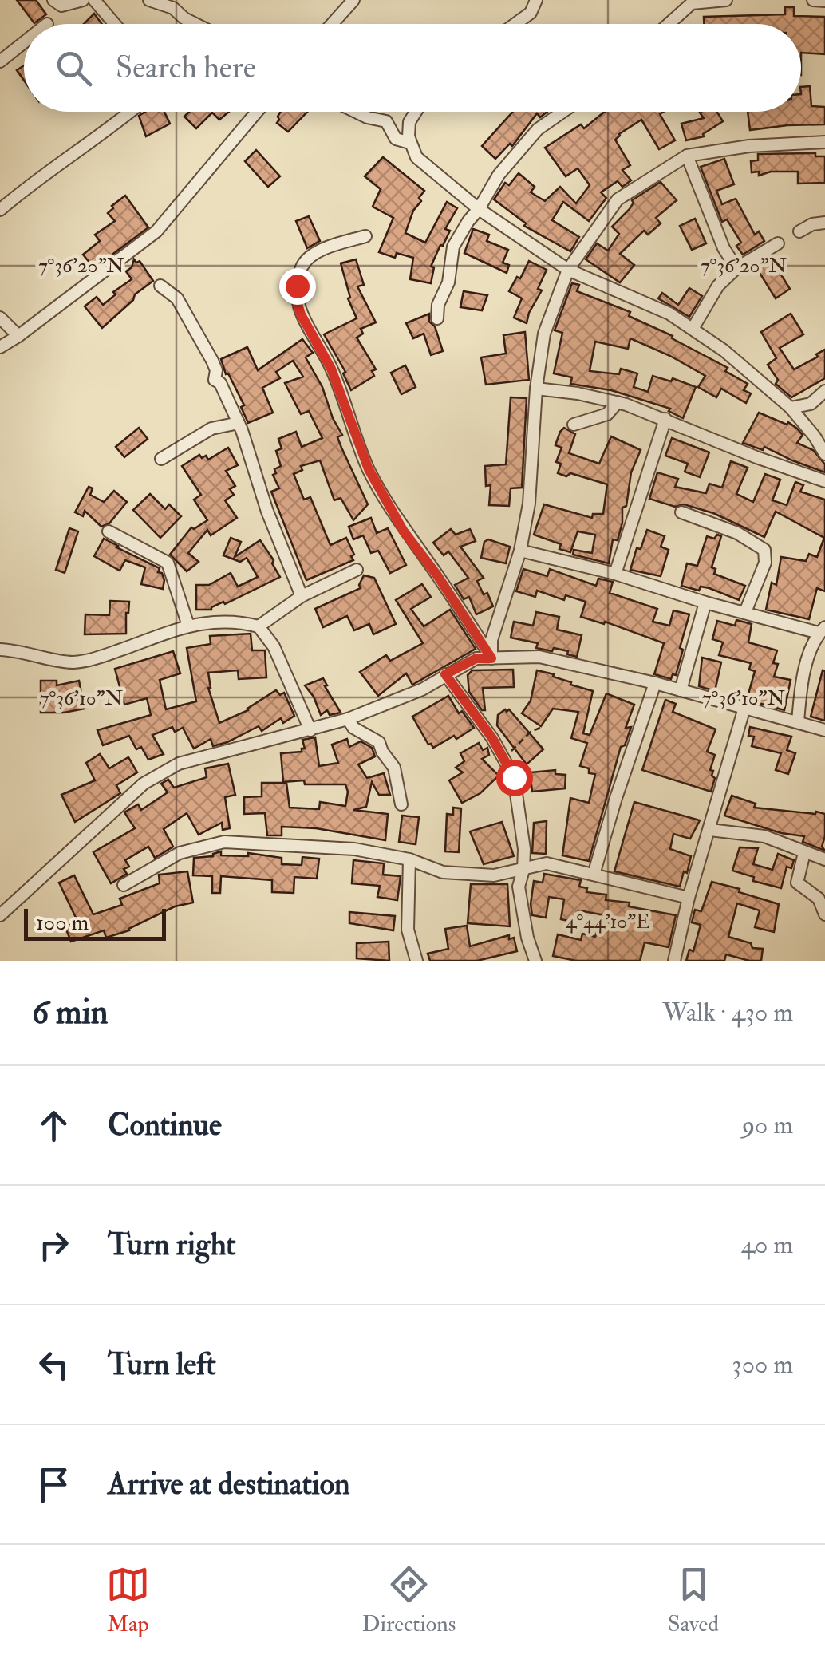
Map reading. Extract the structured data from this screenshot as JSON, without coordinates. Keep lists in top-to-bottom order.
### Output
{
  "scale_bar": "100 m",
  "page": {
    "search": "Search here",
    "scale": "100 m",
    "heading": ["6 min", "Walk · 430 m"],
    "list": [
      ["Continue", "90 m"],
      ["Turn right", "40 m"],
      ["Turn left", "300 m"],
      "Arrive at destination"
    ],
    "nav": ["Map", "Directions", "Saved"]
  },
  "coordinates": ["7°36'20\"N", "7°36'10\"N", "4°44'10\"E"]
}
